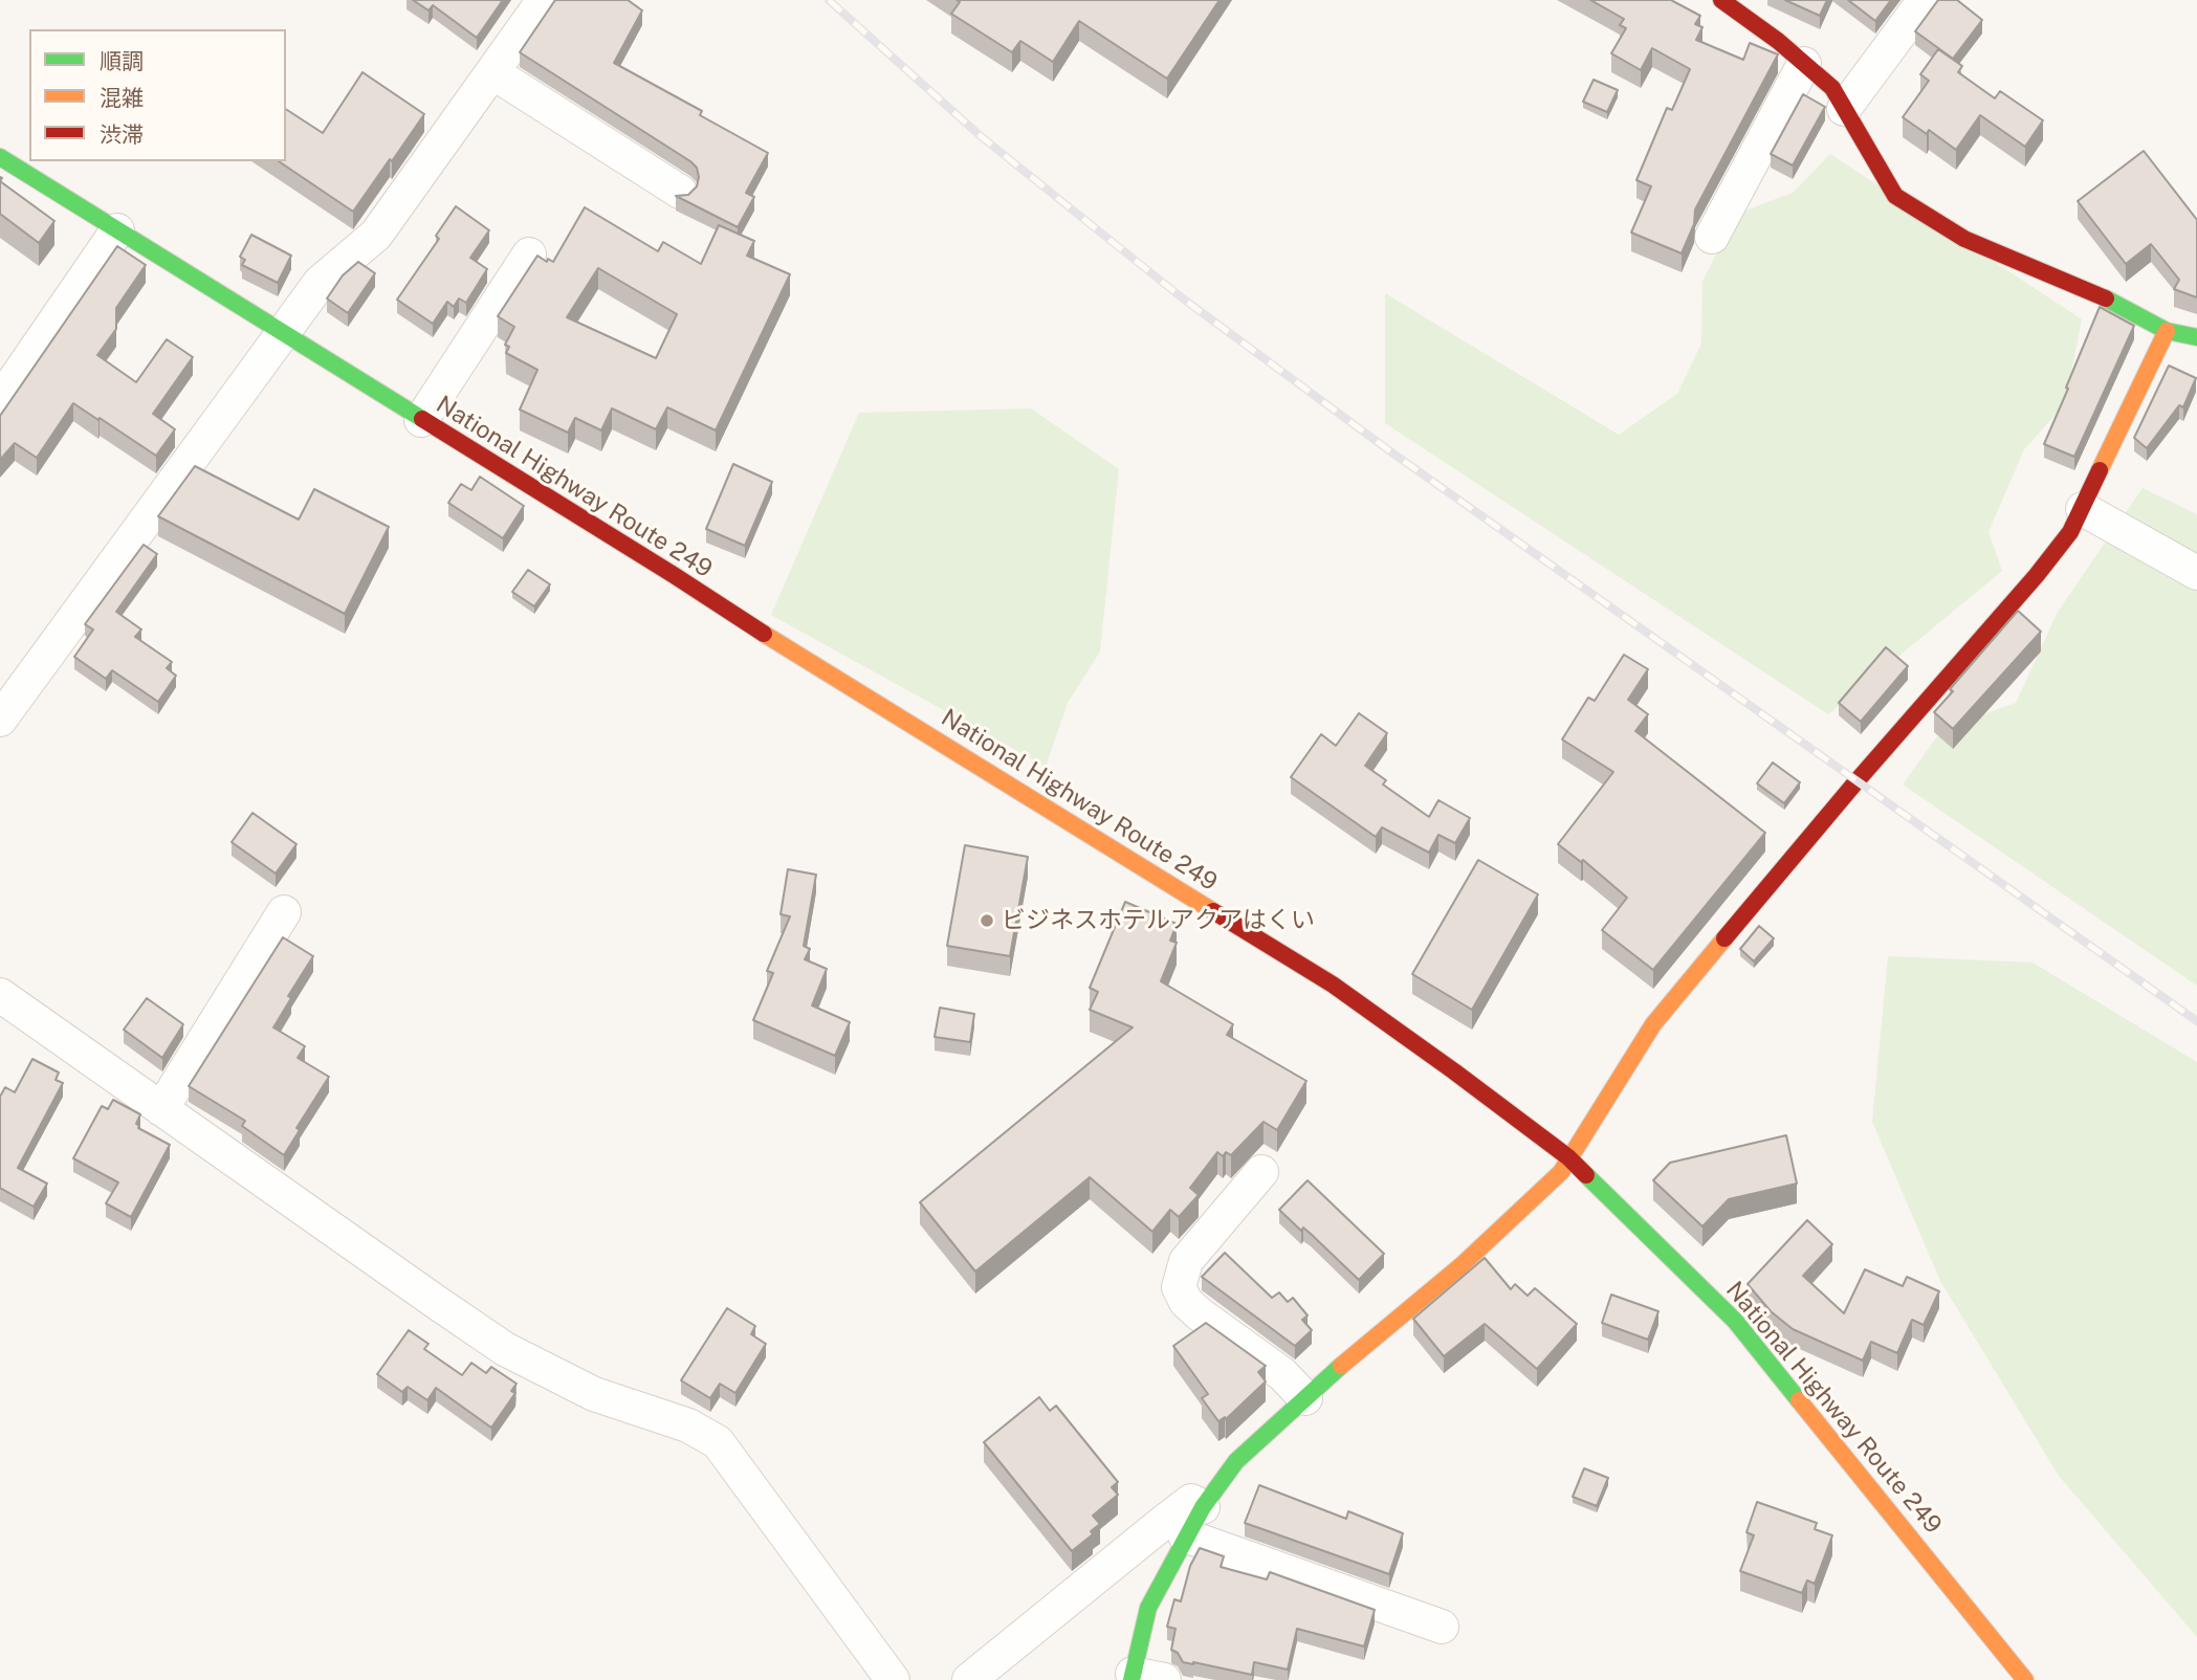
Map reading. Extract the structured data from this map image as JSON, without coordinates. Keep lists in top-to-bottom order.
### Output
{
  "streets": {
    "main road": ["National Highway Route 249"]
  },
  "places": ["ビジネスホテルアクアはくい"],
  "legend": ["順調", "混雑", "渋滞"]
}
